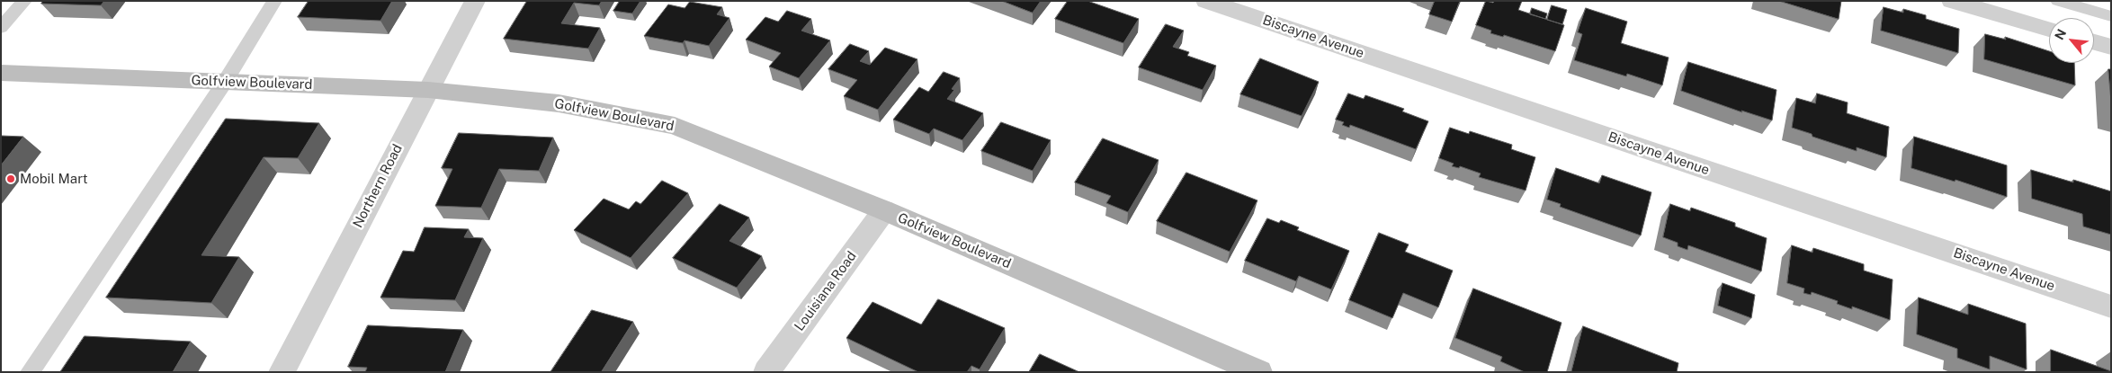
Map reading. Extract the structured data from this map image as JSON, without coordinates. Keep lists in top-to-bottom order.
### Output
{
  "streets": {
    "street": [
      "Biscayne Avenue",
      "Golfview Boulevard",
      "Northern Road",
      "Louisiana Road"
    ]
  },
  "crossings": [
    ["Golfview Boulevard", "Northern Road"],
    ["Golfview Boulevard", "Louisiana Road"]
  ],
  "places": ["Mobil Mart"],
  "north": "top left"
}
